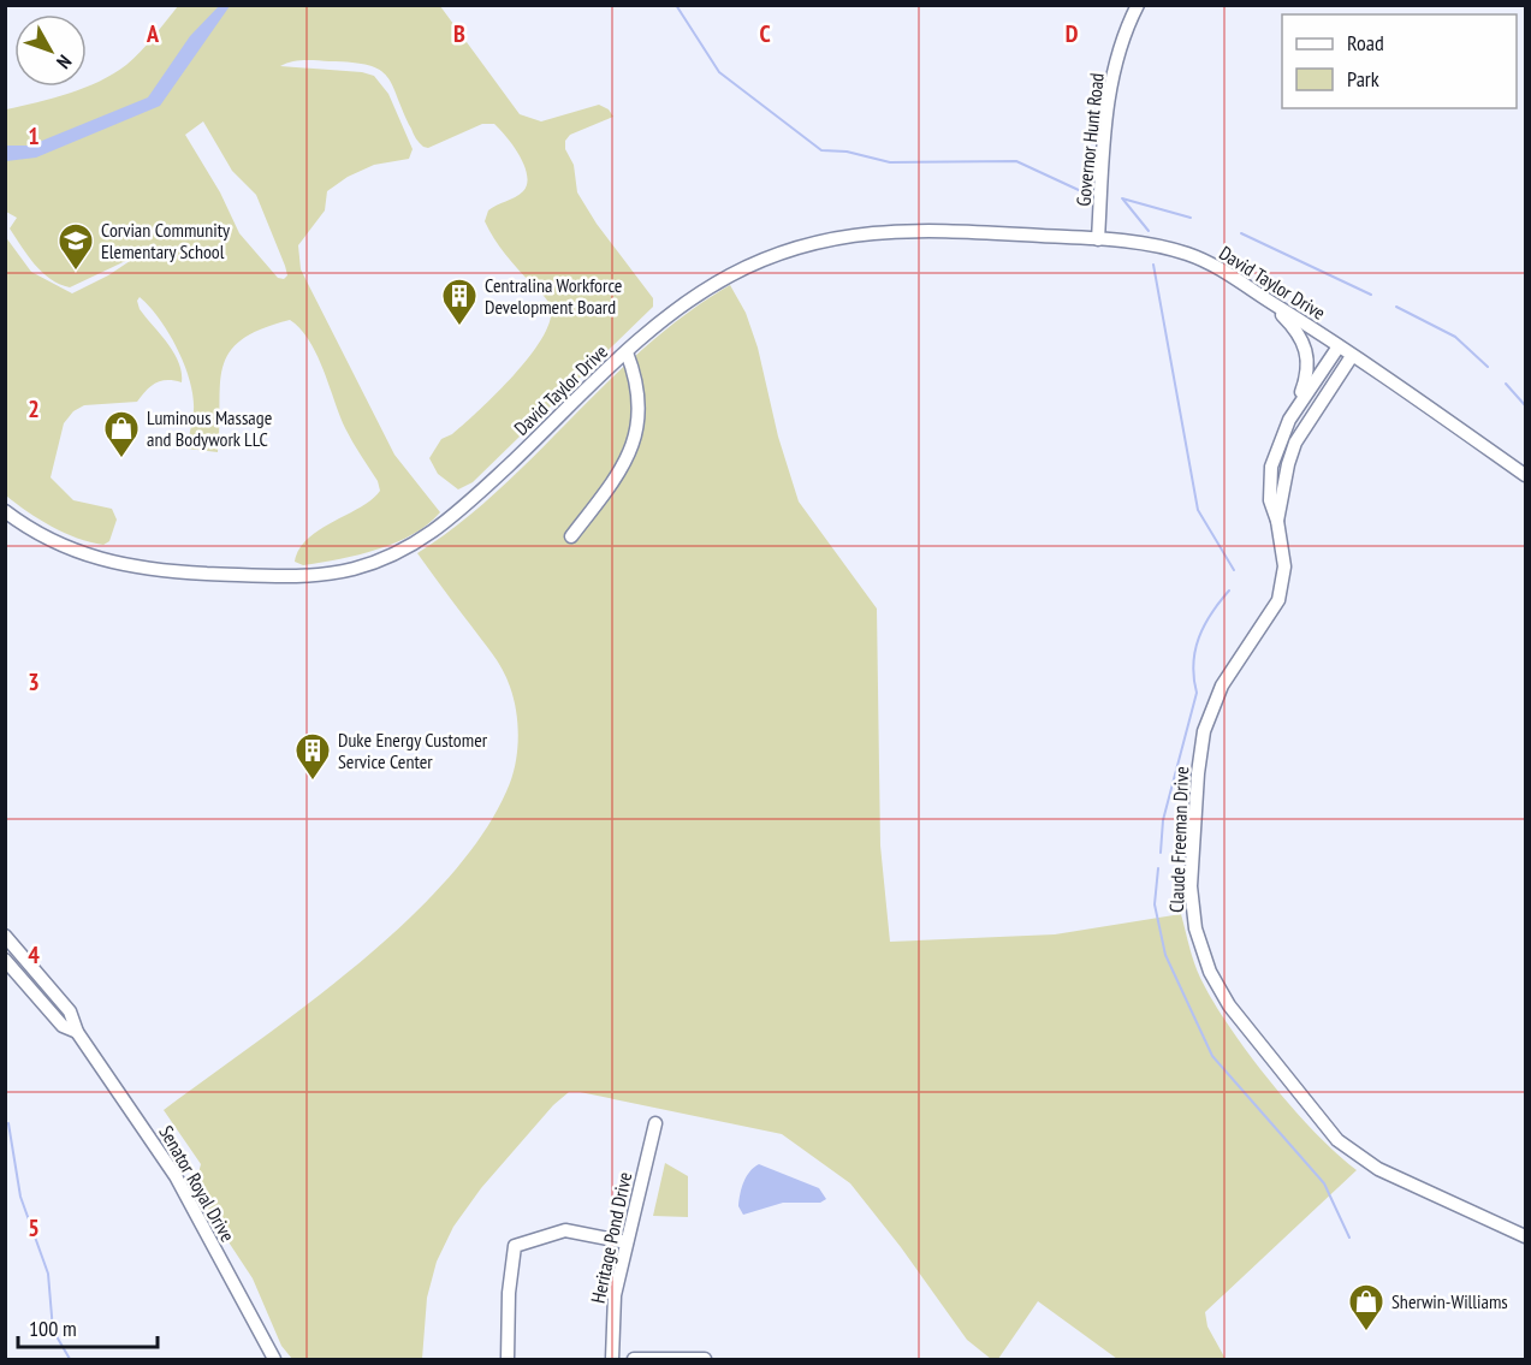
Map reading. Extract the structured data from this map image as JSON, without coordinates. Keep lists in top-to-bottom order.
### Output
{
  "streets": {
    "street": [
      "Governor Hunt Road",
      "David Taylor Drive",
      "Claude Freeman Drive",
      "Senator Royal Drive",
      "Heritage Pond Drive"
    ]
  },
  "crossings": [
    ["Governor Hunt Road", "David Taylor Drive"],
    ["David Taylor Drive", "Claude Freeman Drive"]
  ],
  "places": {
    "school or university": ["Corvian Community Elementary School"],
    "building": ["Centralina Workforce Development Board", "Duke Energy Customer Service Center"],
    "shop": ["Luminous Massage and Bodywork LLC", "Sherwin-Williams"]
  },
  "legend": ["Road", "Park"],
  "scale_bar": "100 m",
  "north": "bottom right",
  "grid": {
    "columns": [
      "A",
      "B",
      "C",
      "D"
    ],
    "rows": [
      "1",
      "2",
      "3",
      "4",
      "5"
    ]
  }
}
